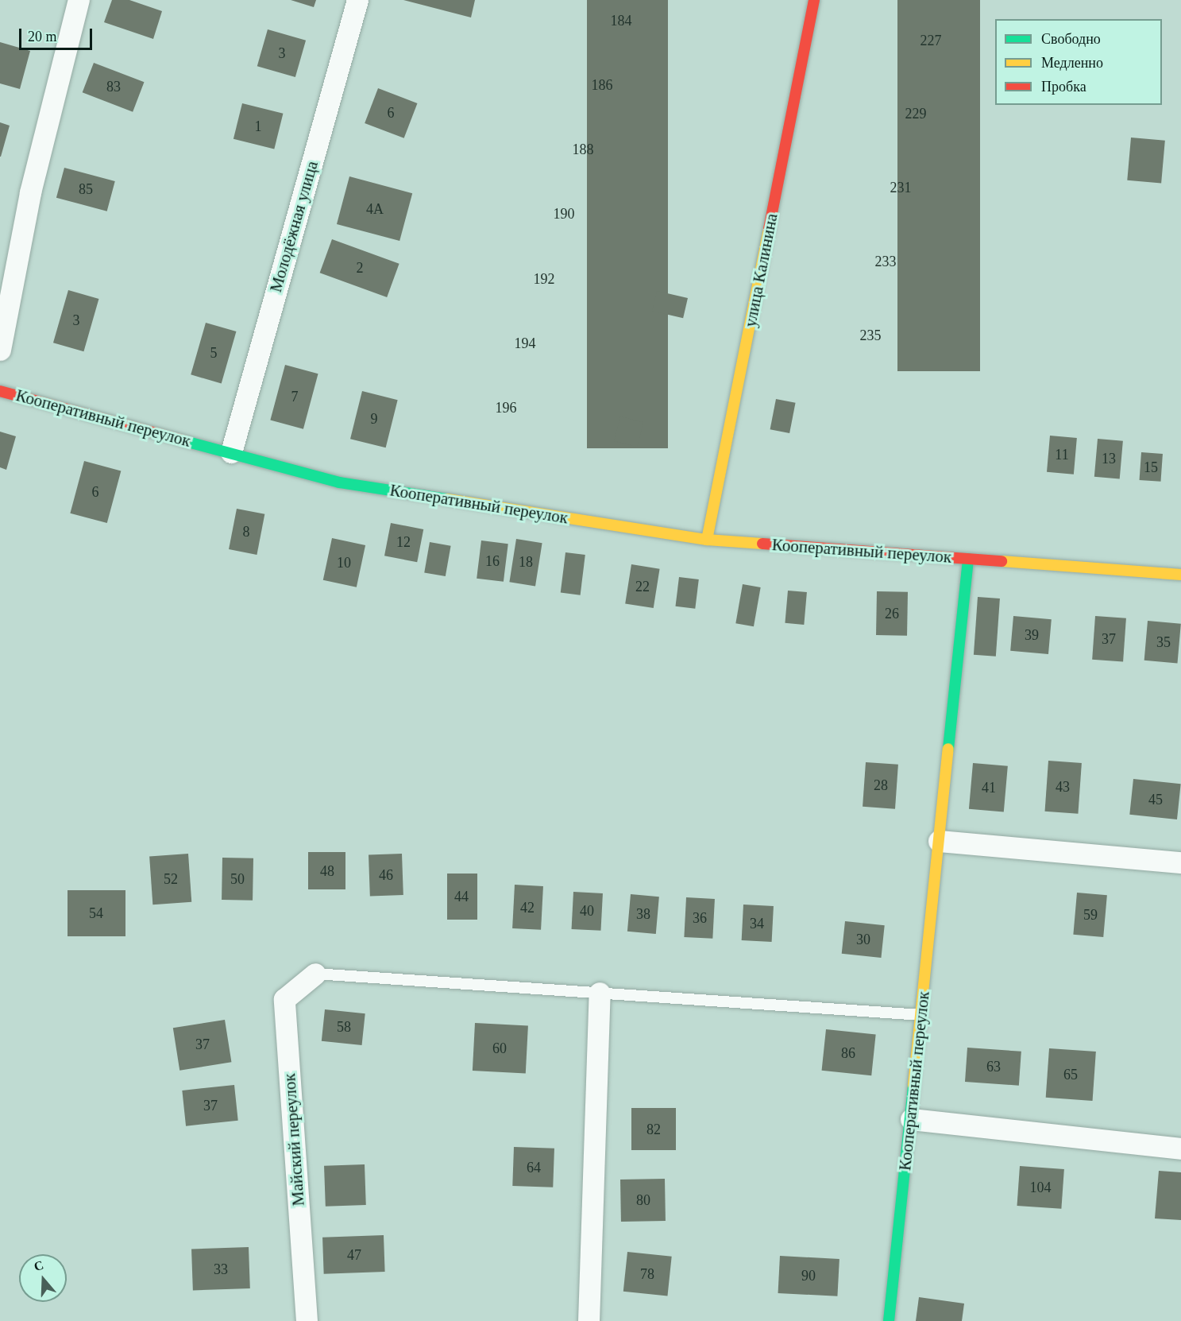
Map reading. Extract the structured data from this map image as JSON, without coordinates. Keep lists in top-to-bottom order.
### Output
{
  "streets": {
    "street": [
      "Молодёжная улица",
      "улица Калинина",
      "Кооперативный переулок",
      "Майский переулок"
    ]
  },
  "crossings": [
    ["Молодёжная улица", "Кооперативный переулок"],
    ["улица Калинина", "Кооперативный переулок"]
  ],
  "house_numbers": [
    "184",
    "227",
    "3",
    "186",
    "83",
    "6",
    "229",
    "1",
    "188",
    "231",
    "85",
    "4А",
    "190",
    "233",
    "2",
    "192",
    "3",
    "235",
    "194",
    "5",
    "7",
    "196",
    "9",
    "11",
    "13",
    "15",
    "6",
    "8",
    "12",
    "16",
    "18",
    "10",
    "22",
    "26",
    "39",
    "37",
    "35",
    "28",
    "43",
    "41",
    "45",
    "48",
    "46",
    "52",
    "50",
    "44",
    "42",
    "40",
    "54",
    "38",
    "59",
    "36",
    "34",
    "30",
    "58",
    "37",
    "60",
    "86",
    "63",
    "65",
    "37",
    "82",
    "64",
    "104",
    "80",
    "47",
    "33",
    "78",
    "90"
  ],
  "legend": ["Свободно", "Медленно", "Пробка"],
  "scale_bar": "20 m",
  "north": "top"
}
